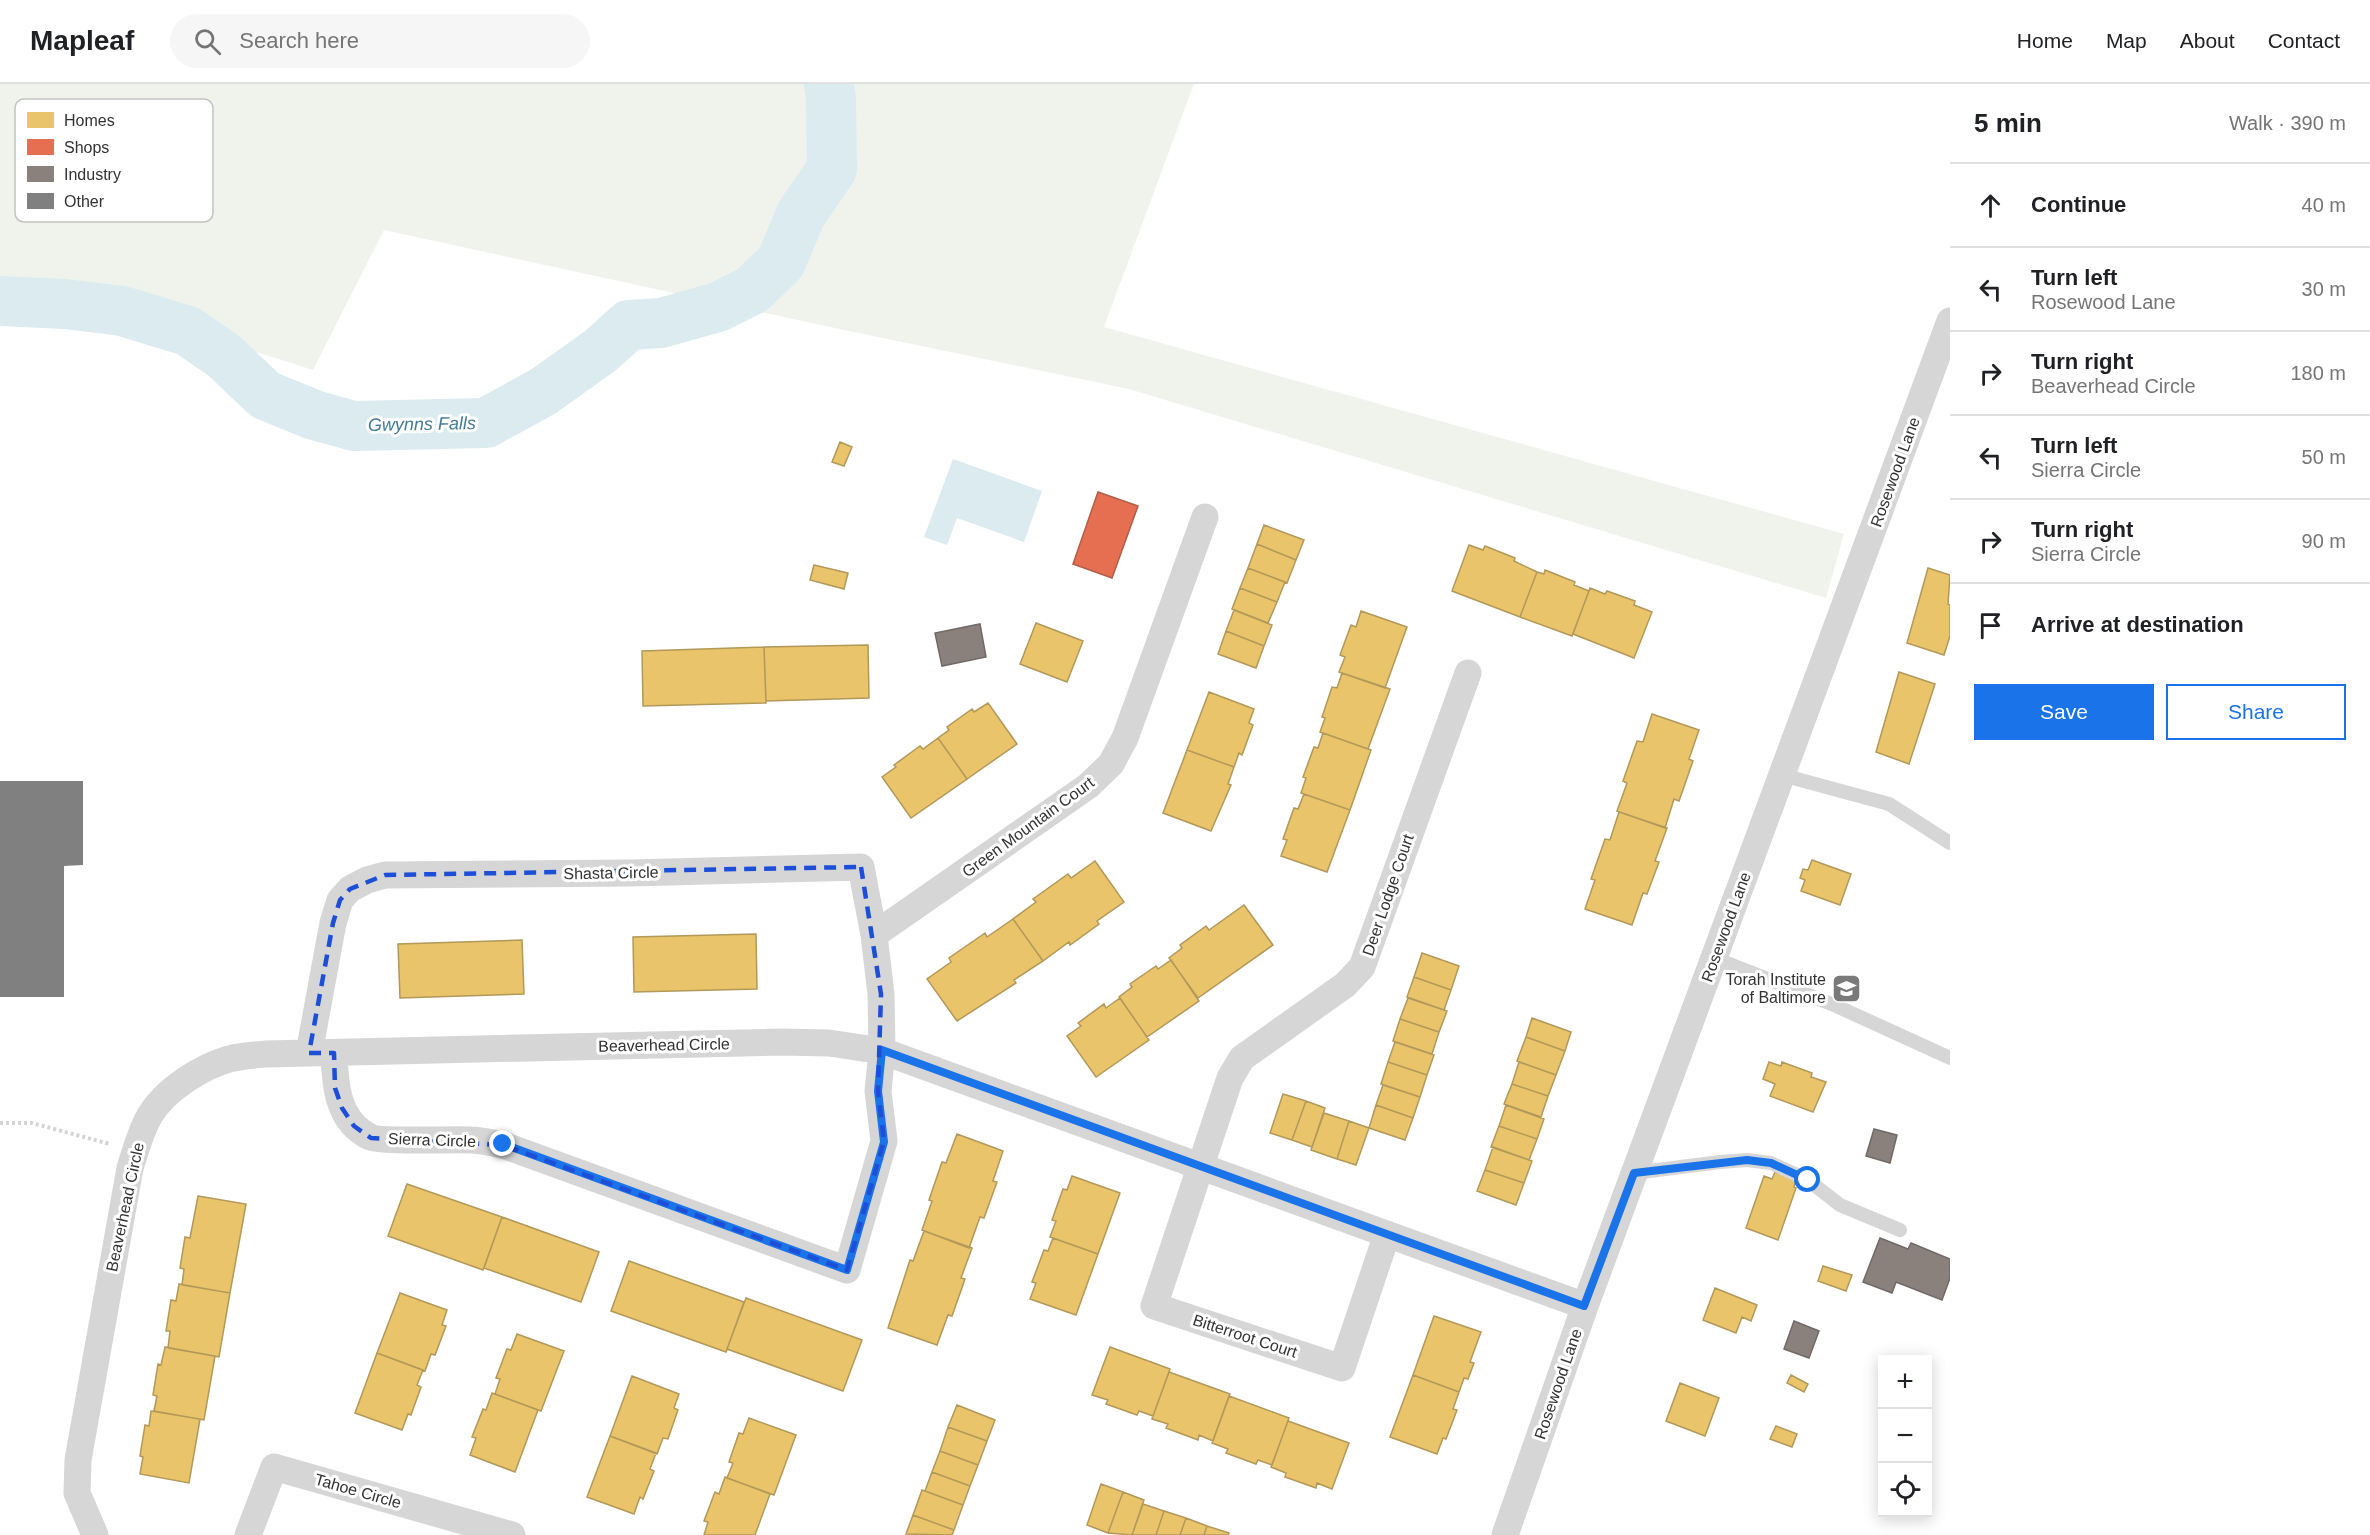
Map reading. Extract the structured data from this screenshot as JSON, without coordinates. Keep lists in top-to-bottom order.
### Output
{
  "streets": {
    "street": [
      "Rosewood Lane",
      "Green Mountain Court",
      "Shasta Circle",
      "Deer Lodge Court",
      "Beaverhead Circle",
      "Sierra Circle",
      "Bitterroot Court",
      "Tahoe Circle"
    ]
  },
  "crossings": [
    ["Rosewood Lane", "Beaverhead Circle"],
    ["Green Mountain Court", "Shasta Circle"],
    ["Shasta Circle", "Beaverhead Circle"],
    ["Shasta Circle", "Sierra Circle"],
    ["Deer Lodge Court", "Beaverhead Circle"],
    ["Deer Lodge Court", "Bitterroot Court"],
    ["Beaverhead Circle", "Sierra Circle"],
    ["Beaverhead Circle", "Bitterroot Court"]
  ],
  "water": ["Gwynns Falls"],
  "places": {
    "school or university": ["Torah Institute of Baltimore"]
  },
  "legend": [
    "Homes",
    "Shops",
    "Industry",
    "Other"
  ],
  "page": {
    "header": "Mapleaf",
    "search": "Search here",
    "nav": [
      "Home",
      "Map",
      "About",
      "Contact"
    ],
    "heading": ["5 min", "Walk · 390 m"],
    "list": [
      ["Continue", "40 m"],
      ["Turn left", "Rosewood Lane", "30 m"],
      ["Turn right", "Beaverhead Circle", "180 m"],
      ["Turn left", "Sierra Circle", "50 m"],
      ["Turn right", "Sierra Circle", "90 m"],
      "Arrive at destination"
    ],
    "buttons": ["Save", "Share"],
    "map_buttons": ["+", "−"]
  }
}
